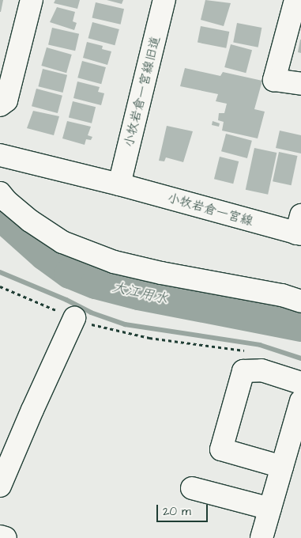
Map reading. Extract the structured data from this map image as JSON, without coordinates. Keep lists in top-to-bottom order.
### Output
{
  "streets": {
    "street": ["小牧岩倉一宮線旧道", "小牧岩倉一宮線"]
  },
  "crossings": [
    ["小牧岩倉一宮線旧道", "小牧岩倉一宮線"]
  ],
  "water": ["大江用水"],
  "scale_bar": "20 m"
}
